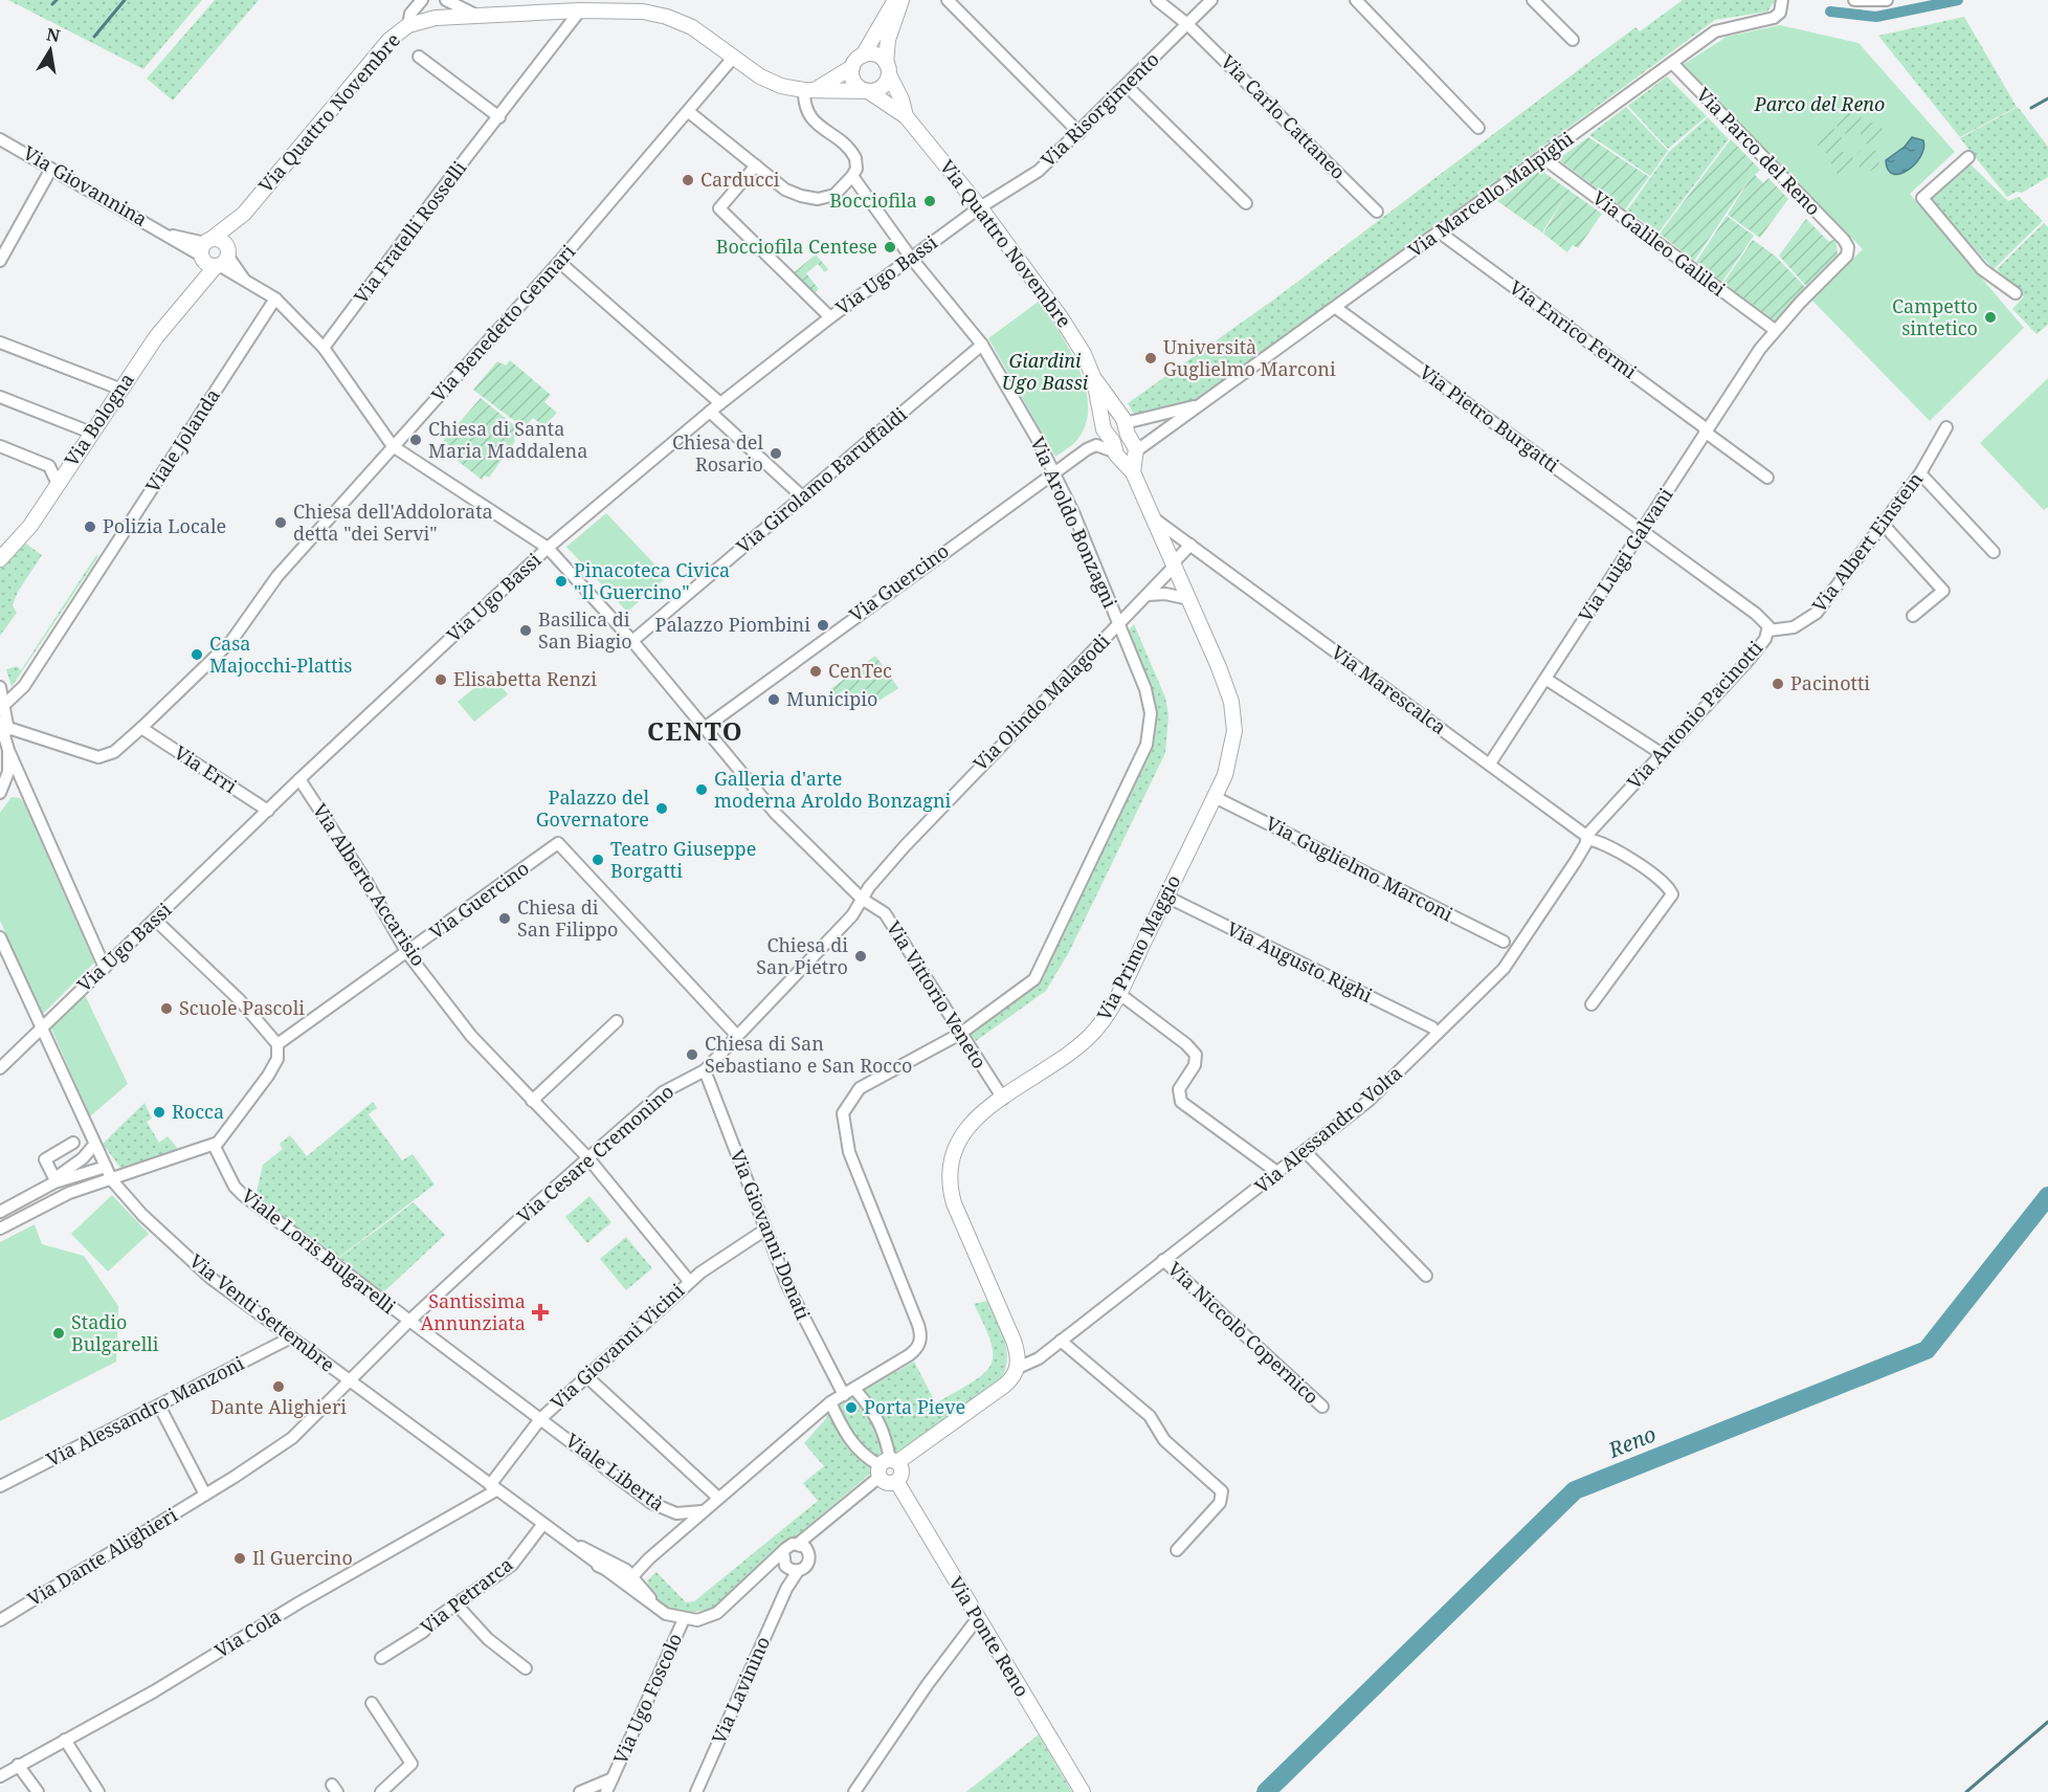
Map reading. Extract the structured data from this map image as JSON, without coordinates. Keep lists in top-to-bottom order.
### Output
{
  "streets": {
    "main road": [
      "Via Quattro Novembre",
      "Via Bologna",
      "Via Primo Maggio",
      "Via Ponte Reno"
    ],
    "street": [
      "Via Risorgimento",
      "Via Carlo Cattaneo",
      "Via Parco del Reno",
      "Via Giovannina",
      "Via Marcello Malpighi",
      "Via Fratelli Rosselli",
      "Via Galileo Galilei",
      "Via Ugo Bassi",
      "Via Benedetto Gennari",
      "Via Enrico Fermi",
      "Via Pietro Burgatti",
      "Viale Jolanda",
      "Via Girolamo Baruffaldi",
      "Via Aroldo Bonzagni",
      "Via Albert Einstein",
      "Via Luigi Galvani",
      "Via Guercino",
      "Via Marescalca",
      "Via Olindo Malagodi",
      "Via Antonio Pacinotti",
      "Via Erri",
      "Via Guglielmo Marconi",
      "Via Alberto Accarisio",
      "Via Augusto Righi",
      "Via Vittorio Veneto",
      "Via Alessandro Volta",
      "Via Cesare Cremonino",
      "Via Giovanni Donati",
      "Viale Loris Bulgarelli",
      "Via Venti Settembre",
      "Via Niccolò Copernico",
      "Via Giovanni Vicini",
      "Via Alessandro Manzoni",
      "Viale Libertà",
      "Via Dante Alighieri",
      "Via Petrarca",
      "Via Cola",
      "Via Lavinino",
      "Via Ugo Foscolo"
    ]
  },
  "crossings": [
    ["Via Risorgimento", "Via Quattro Novembre"],
    ["Via Risorgimento", "Via Carlo Cattaneo"],
    ["Via Risorgimento", "Via Ugo Bassi"],
    ["Via Quattro Novembre", "Via Giovannina"],
    ["Via Quattro Novembre", "Via Marcello Malpighi"],
    ["Via Quattro Novembre", "Via Fratelli Rosselli"],
    ["Via Quattro Novembre", "Via Ugo Bassi"],
    ["Via Quattro Novembre", "Via Benedetto Gennari"],
    ["Via Quattro Novembre", "Via Bologna"],
    ["Via Quattro Novembre", "Via Primo Maggio"],
    ["Via Parco del Reno", "Via Marcello Malpighi"],
    ["Via Parco del Reno", "Via Luigi Galvani"],
    ["Via Giovannina", "Via Fratelli Rosselli"],
    ["Via Giovannina", "Via Benedetto Gennari"],
    ["Via Giovannina", "Via Bologna"],
    ["Via Giovannina", "Viale Jolanda"],
    ["Via Giovannina", "Via Vittorio Veneto"],
    ["Via Marcello Malpighi", "Via Galileo Galilei"],
    ["Via Marcello Malpighi", "Via Enrico Fermi"],
    ["Via Marcello Malpighi", "Via Pietro Burgatti"],
    ["Via Marcello Malpighi", "Via Primo Maggio"],
    ["Via Galileo Galilei", "Via Luigi Galvani"],
    ["Via Ugo Bassi", "Via Aroldo Bonzagni"],
    ["Via Ugo Bassi", "Via Erri"],
    ["Via Ugo Bassi", "Via Alberto Accarisio"],
    ["Via Ugo Bassi", "Via Vittorio Veneto"],
    ["Via Ugo Bassi", "Via Venti Settembre"],
    ["Via Benedetto Gennari", "Via Erri"],
    ["Via Benedetto Gennari", "Via Vittorio Veneto"],
    ["Via Enrico Fermi", "Via Luigi Galvani"],
    ["Via Pietro Burgatti", "Via Luigi Galvani"],
    ["Via Pietro Burgatti", "Via Antonio Pacinotti"],
    ["Via Girolamo Baruffaldi", "Via Aroldo Bonzagni"],
    ["Via Girolamo Baruffaldi", "Via Vittorio Veneto"],
    ["Via Aroldo Bonzagni", "Via Guercino"],
    ["Via Aroldo Bonzagni", "Via Olindo Malagodi"],
    ["Via Aroldo Bonzagni", "Via Vittorio Veneto"],
    ["Via Albert Einstein", "Via Antonio Pacinotti"],
    ["Via Luigi Galvani", "Via Marescalca"],
    ["Via Luigi Galvani", "Via Antonio Pacinotti"],
    ["Via Guercino", "Via Alberto Accarisio"],
    ["Via Guercino", "Via Vittorio Veneto"],
    ["Via Guercino", "Via Cesare Cremonino"],
    ["Via Marescalca", "Via Antonio Pacinotti"],
    ["Via Marescalca", "Via Primo Maggio"],
    ["Via Marescalca", "Via Alessandro Volta"],
    ["Via Olindo Malagodi", "Via Primo Maggio"],
    ["Via Olindo Malagodi", "Via Vittorio Veneto"],
    ["Via Olindo Malagodi", "Via Cesare Cremonino"],
    ["Via Antonio Pacinotti", "Via Alessandro Volta"],
    ["Via Guglielmo Marconi", "Via Primo Maggio"],
    ["Via Alberto Accarisio", "Via Cesare Cremonino"],
    ["Via Alberto Accarisio", "Via Giovanni Vicini"],
    ["Via Primo Maggio", "Via Augusto Righi"],
    ["Via Primo Maggio", "Via Vittorio Veneto"],
    ["Via Primo Maggio", "Via Alessandro Volta"],
    ["Via Vittorio Veneto", "Via Cesare Cremonino"],
    ["Via Alessandro Volta", "Via Niccolò Copernico"],
    ["Via Cesare Cremonino", "Via Giovanni Donati"],
    ["Via Cesare Cremonino", "Viale Loris Bulgarelli"],
    ["Via Cesare Cremonino", "Via Venti Settembre"],
    ["Via Cesare Cremonino", "Viale Libertà"],
    ["Via Cesare Cremonino", "Via Dante Alighieri"],
    ["Via Giovanni Donati", "Via Giovanni Vicini"],
    ["Viale Loris Bulgarelli", "Viale Libertà"],
    ["Via Venti Settembre", "Via Giovanni Vicini"],
    ["Via Venti Settembre", "Via Alessandro Manzoni"],
    ["Via Venti Settembre", "Via Dante Alighieri"],
    ["Via Venti Settembre", "Via Petrarca"],
    ["Via Venti Settembre", "Via Cola"],
    ["Via Venti Settembre", "Via Lavinino"],
    ["Via Venti Settembre", "Via Ugo Foscolo"],
    ["Via Giovanni Vicini", "Viale Libertà"],
    ["Via Giovanni Vicini", "Via Cola"]
  ],
  "districts": ["CENTO"],
  "water": ["Reno"],
  "parks": ["Parco del Reno", "Giardini Ugo Bassi"],
  "places": {
    "other": [
      "Carducci",
      "Bocciofila",
      "Bocciofila Centese",
      "Campetto sintetico",
      "Università Guglielmo Marconi",
      "Chiesa di Santa Maria Maddalena",
      "Chiesa del Rosario",
      "Chiesa dell'Addolorata detta \"dei Servi\"",
      "Polizia Locale",
      "Pinacoteca Civica \"Il Guercino\"",
      "Palazzo Piombini",
      "Basilica di San Biagio",
      "Casa Majocchi-Plattis",
      "CenTec",
      "Elisabetta Renzi",
      "Pacinotti",
      "Municipio",
      "Galleria d'arte moderna Aroldo Bonzagni",
      "Palazzo del Governatore",
      "Teatro Giuseppe Borgatti",
      "Chiesa di San Filippo",
      "Chiesa di San Pietro",
      "Scuole Pascoli",
      "Chiesa di San Sebastiano e San Rocco",
      "Rocca",
      "Stadio Bulgarelli",
      "Dante Alighieri",
      "Porta Pieve",
      "Il Guercino"
    ],
    "health": ["Santissima Annunziata"]
  },
  "north": "top"
}
